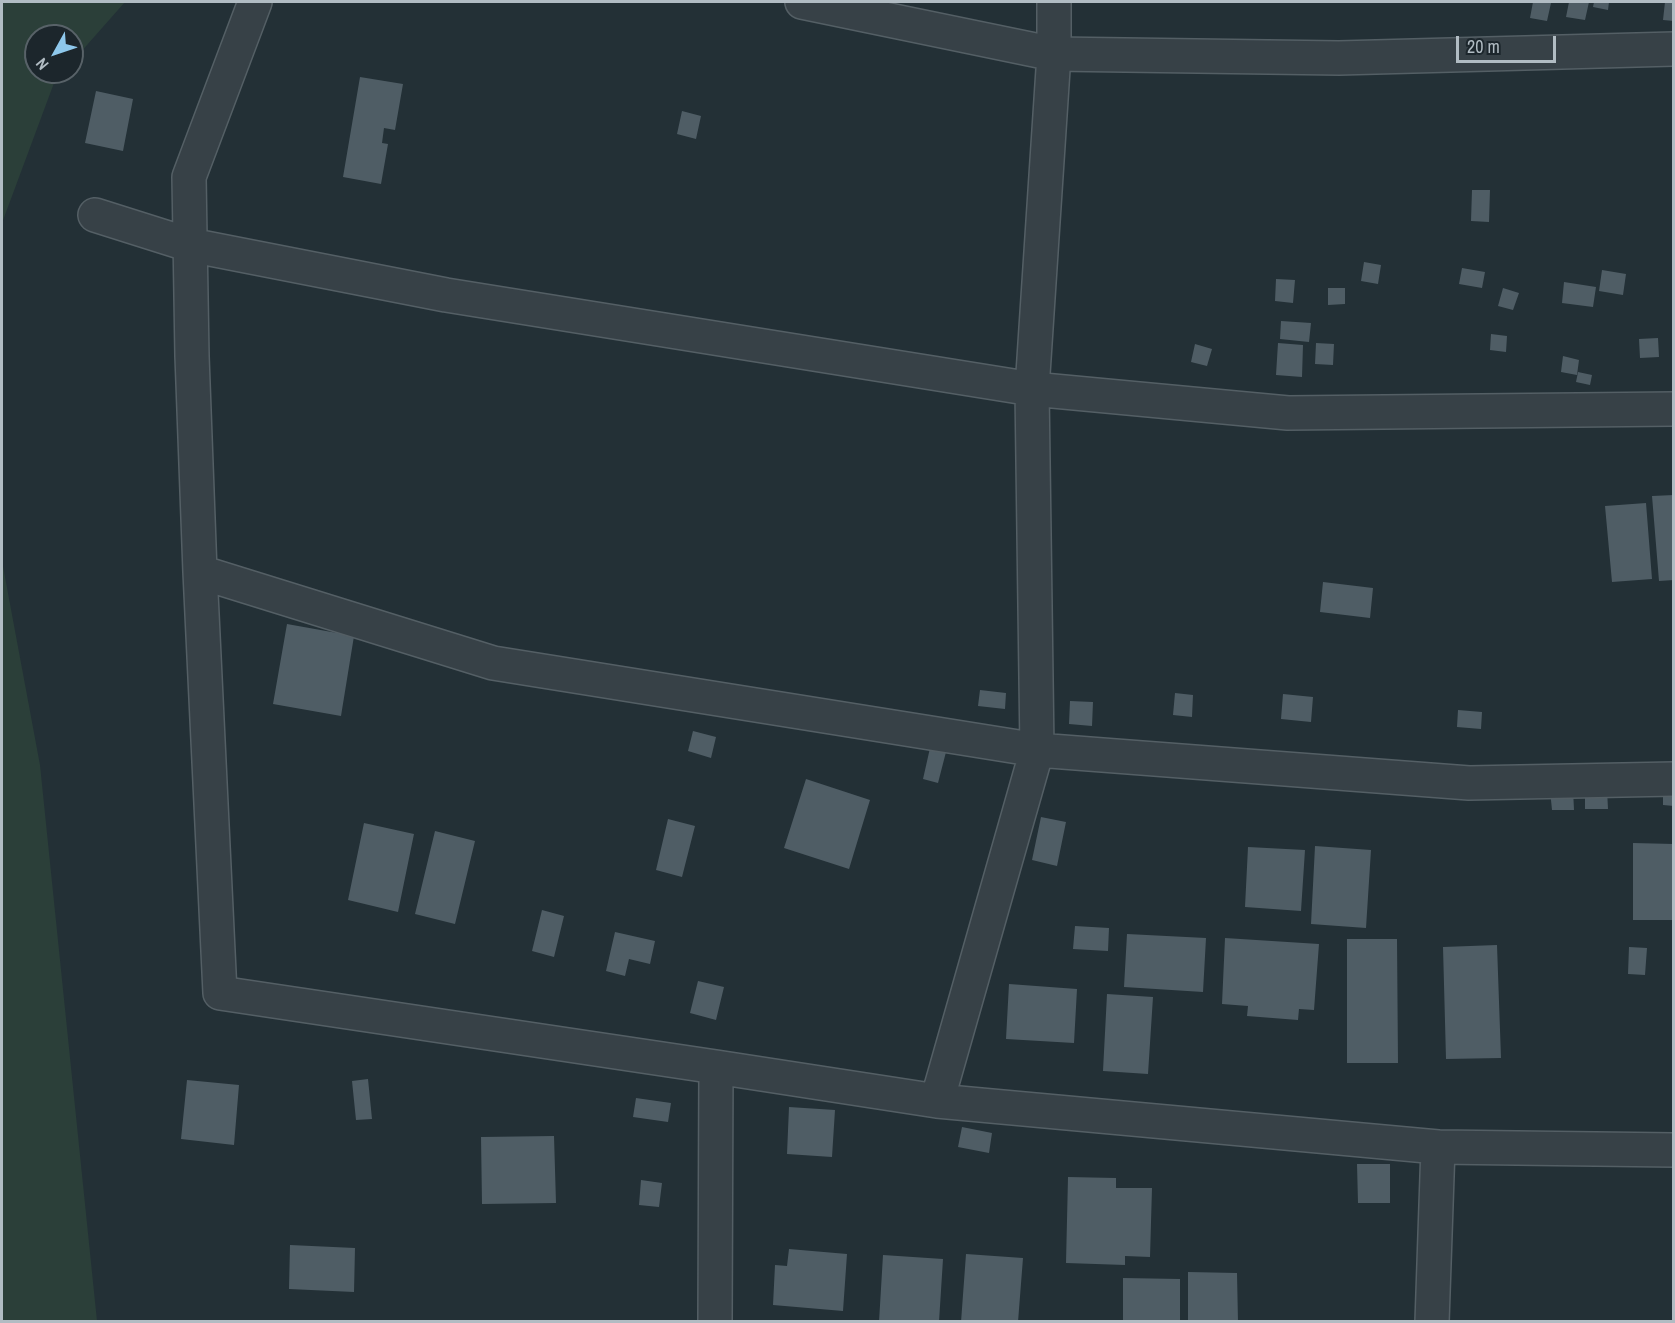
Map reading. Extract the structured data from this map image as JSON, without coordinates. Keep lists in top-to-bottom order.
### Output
{
  "scale_bar": "20 m",
  "north": "bottom left"
}
